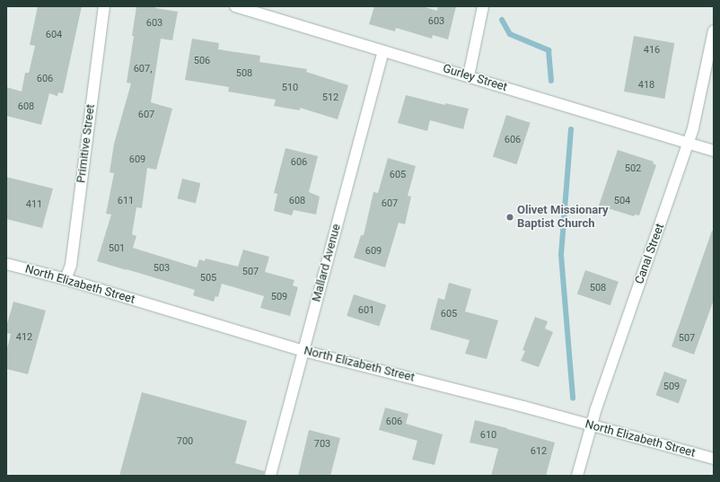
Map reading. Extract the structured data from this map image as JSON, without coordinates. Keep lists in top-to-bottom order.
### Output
{
  "streets": {
    "street": [
      "Gurley Street",
      "Primitive Street",
      "Canal Street",
      "Mallard Avenue",
      "North Elizabeth Street"
    ]
  },
  "crossings": [
    ["Gurley Street", "Canal Street"],
    ["Gurley Street", "Mallard Avenue"],
    ["Primitive Street", "North Elizabeth Street"],
    ["Canal Street", "North Elizabeth Street"],
    ["Mallard Avenue", "North Elizabeth Street"]
  ],
  "places": ["Olivet Missionary Baptist Church"],
  "house_numbers": [
    "603",
    "603",
    "604",
    "416",
    "506",
    "607,",
    "508",
    "606",
    "418",
    "510",
    "512",
    "608",
    "607",
    "606",
    "609",
    "606",
    "502",
    "605",
    "611",
    "608",
    "504",
    "607",
    "411",
    "501",
    "609",
    "503",
    "507",
    "505",
    "508",
    "509",
    "601",
    "605",
    "412",
    "507",
    "509",
    "606",
    "610",
    "700",
    "703",
    "612"
  ]
}
